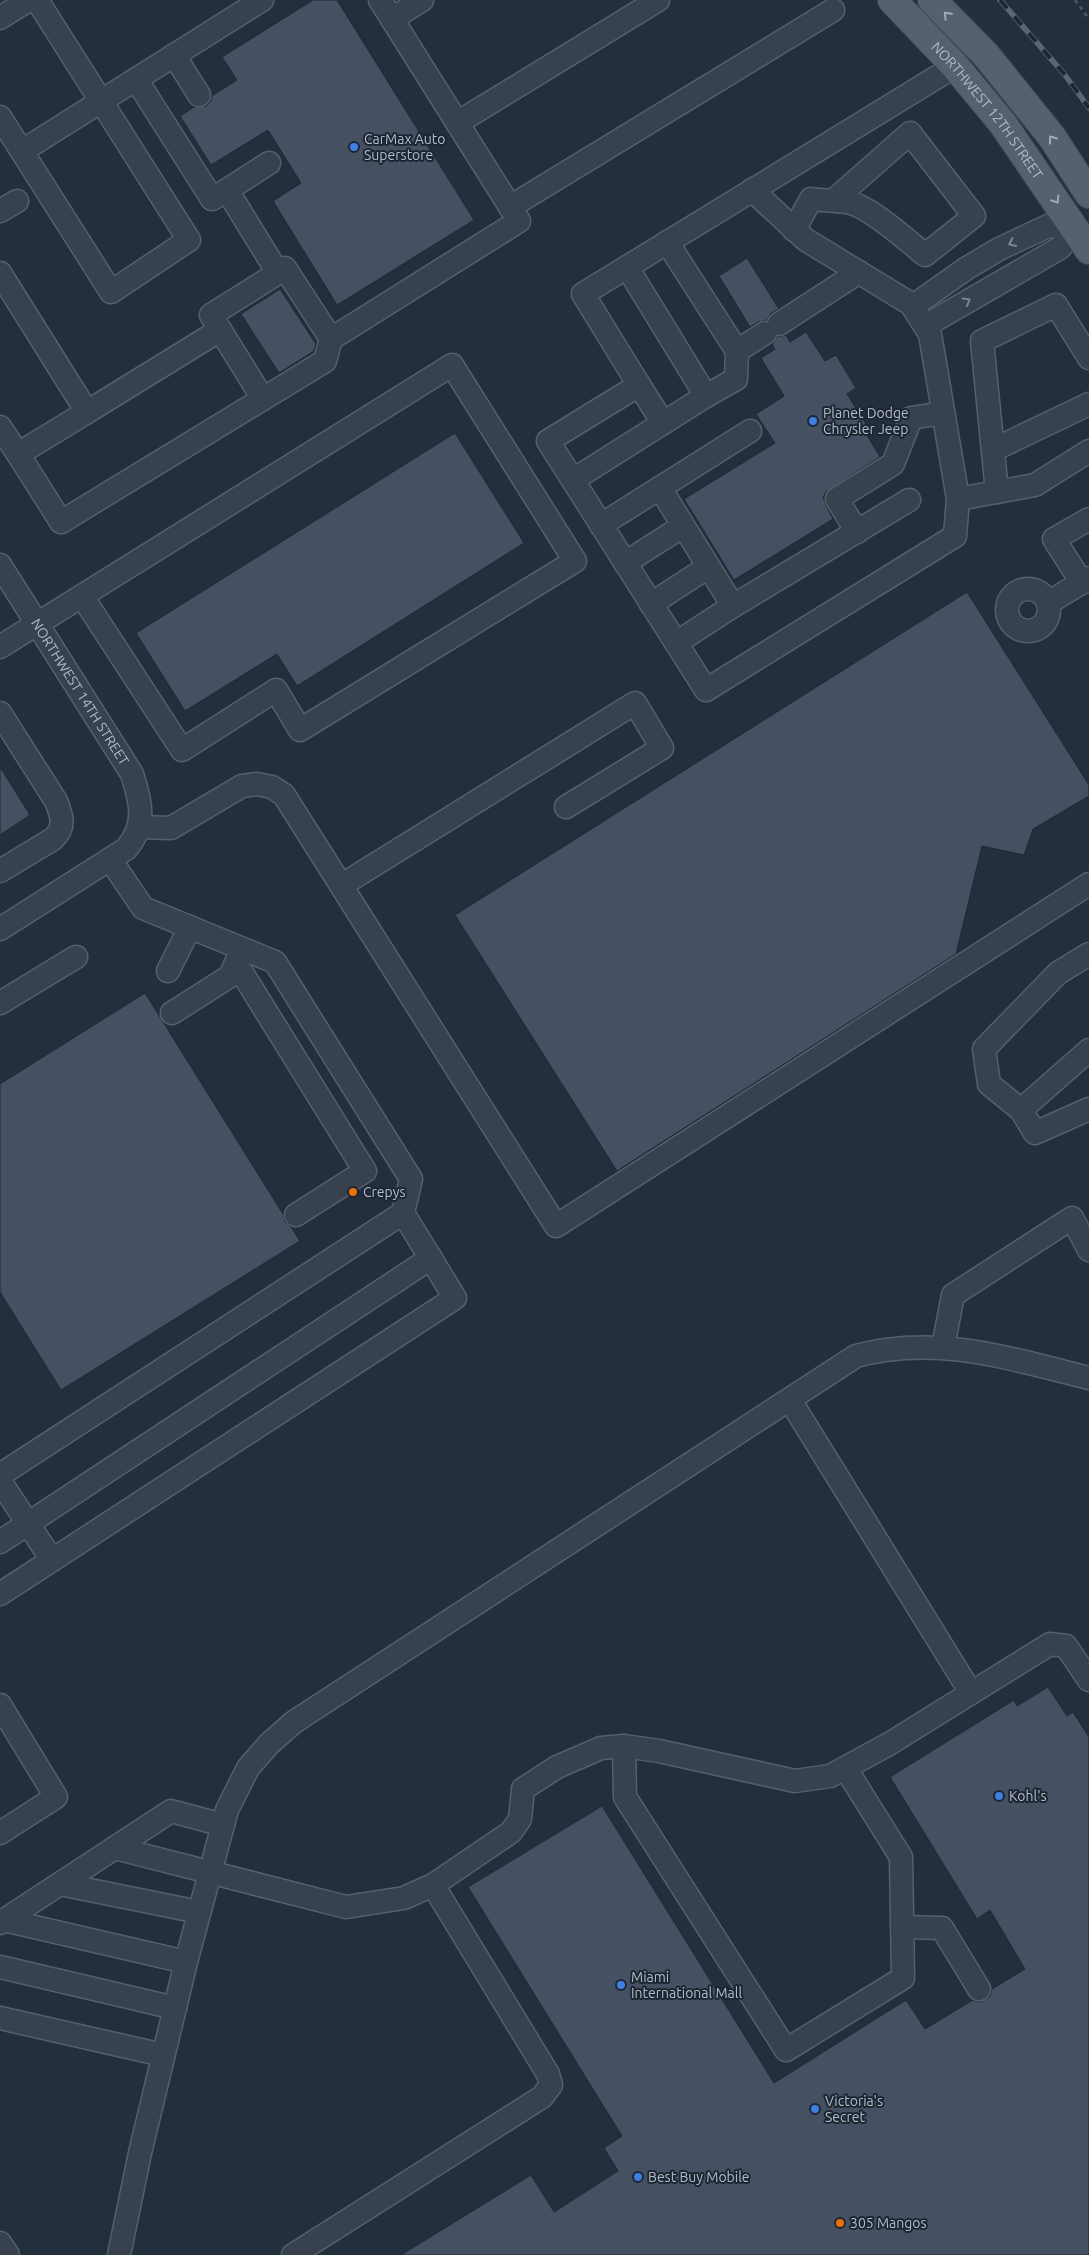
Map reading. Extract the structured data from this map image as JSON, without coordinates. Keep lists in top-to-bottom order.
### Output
{
  "streets": {
    "main road": ["NORTHWEST 12TH STREET"],
    "street": ["NORTHWEST 14TH STREET"]
  },
  "places": [
    "CarMax Auto Superstore",
    "Planet Dodge Chrysler Jeep",
    "Crepys",
    "Kohl's",
    "Miami International Mall",
    "Victoria's Secret",
    "Best Buy Mobile",
    "305 Mangos"
  ]
}
